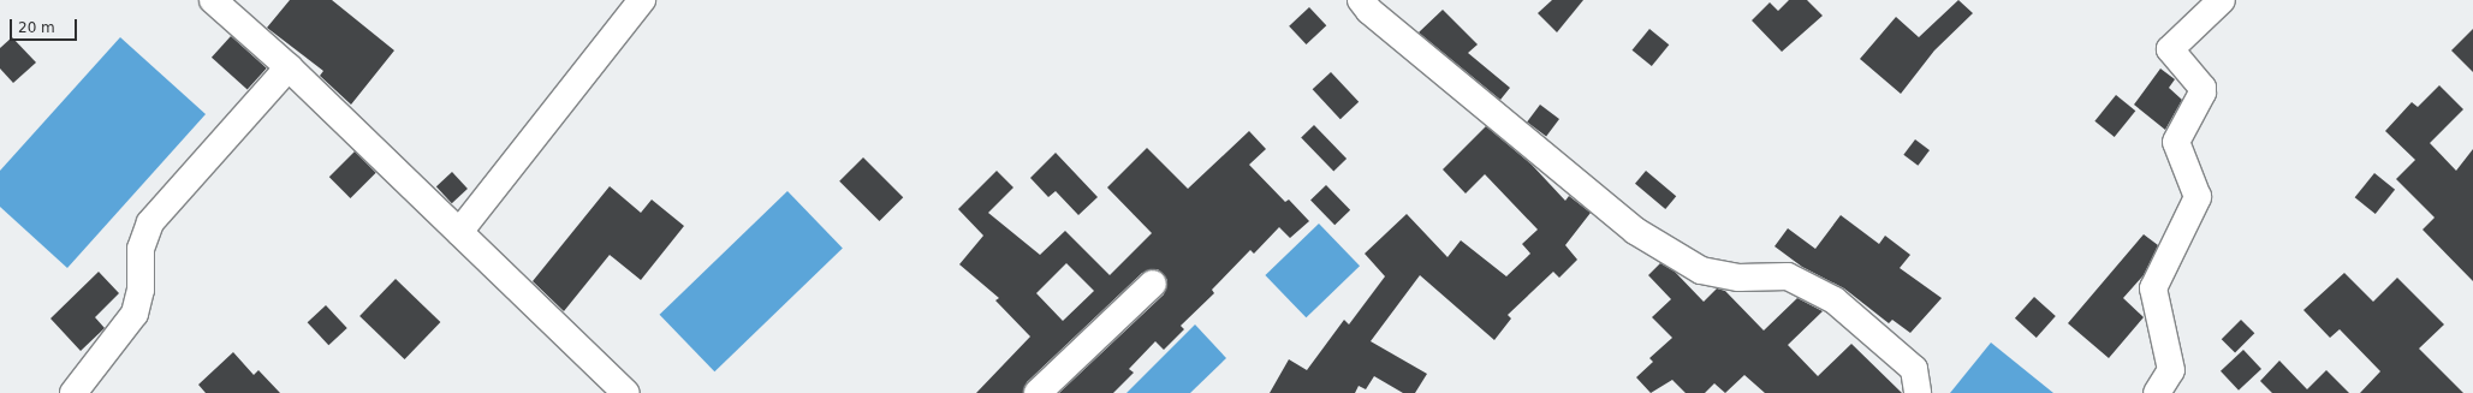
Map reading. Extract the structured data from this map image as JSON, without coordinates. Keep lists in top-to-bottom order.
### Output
{
  "scale_bar": "20 m"
}
